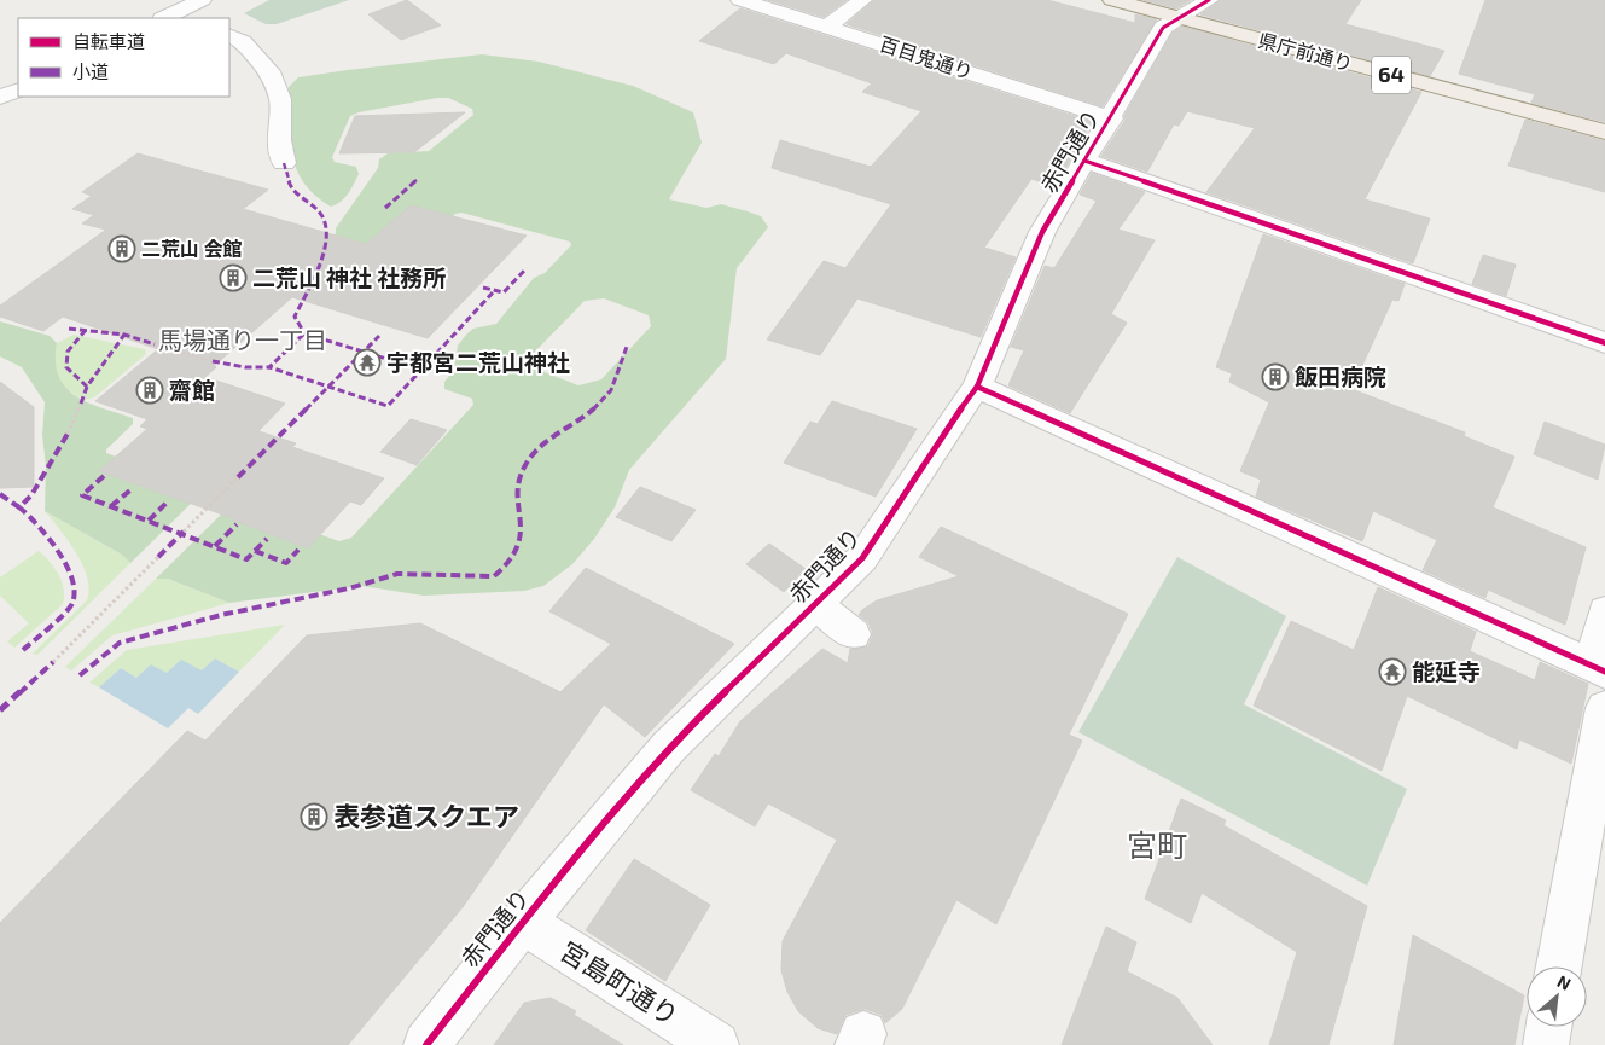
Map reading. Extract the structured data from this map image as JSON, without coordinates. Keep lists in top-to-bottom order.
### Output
{
  "streets": {
    "main road": ["県庁前通り", "64"],
    "street": ["百目鬼通り", "赤門通り", "宮島町通り"]
  },
  "crossings": [
    ["県庁前通り", "赤門通り"],
    ["百目鬼通り", "赤門通り"],
    ["赤門通り", "宮島町通り"]
  ],
  "districts": ["馬場通り一丁目", "宮町"],
  "places": {
    "building": [
      "二荒山 会館",
      "二荒山 神社 社務所",
      "飯田病院",
      "齋館",
      "表参道スクエア"
    ],
    "temple": ["宇都宮二荒山神社", "能延寺"]
  },
  "legend": ["自転車道", "小道"],
  "north": "top right"
}
